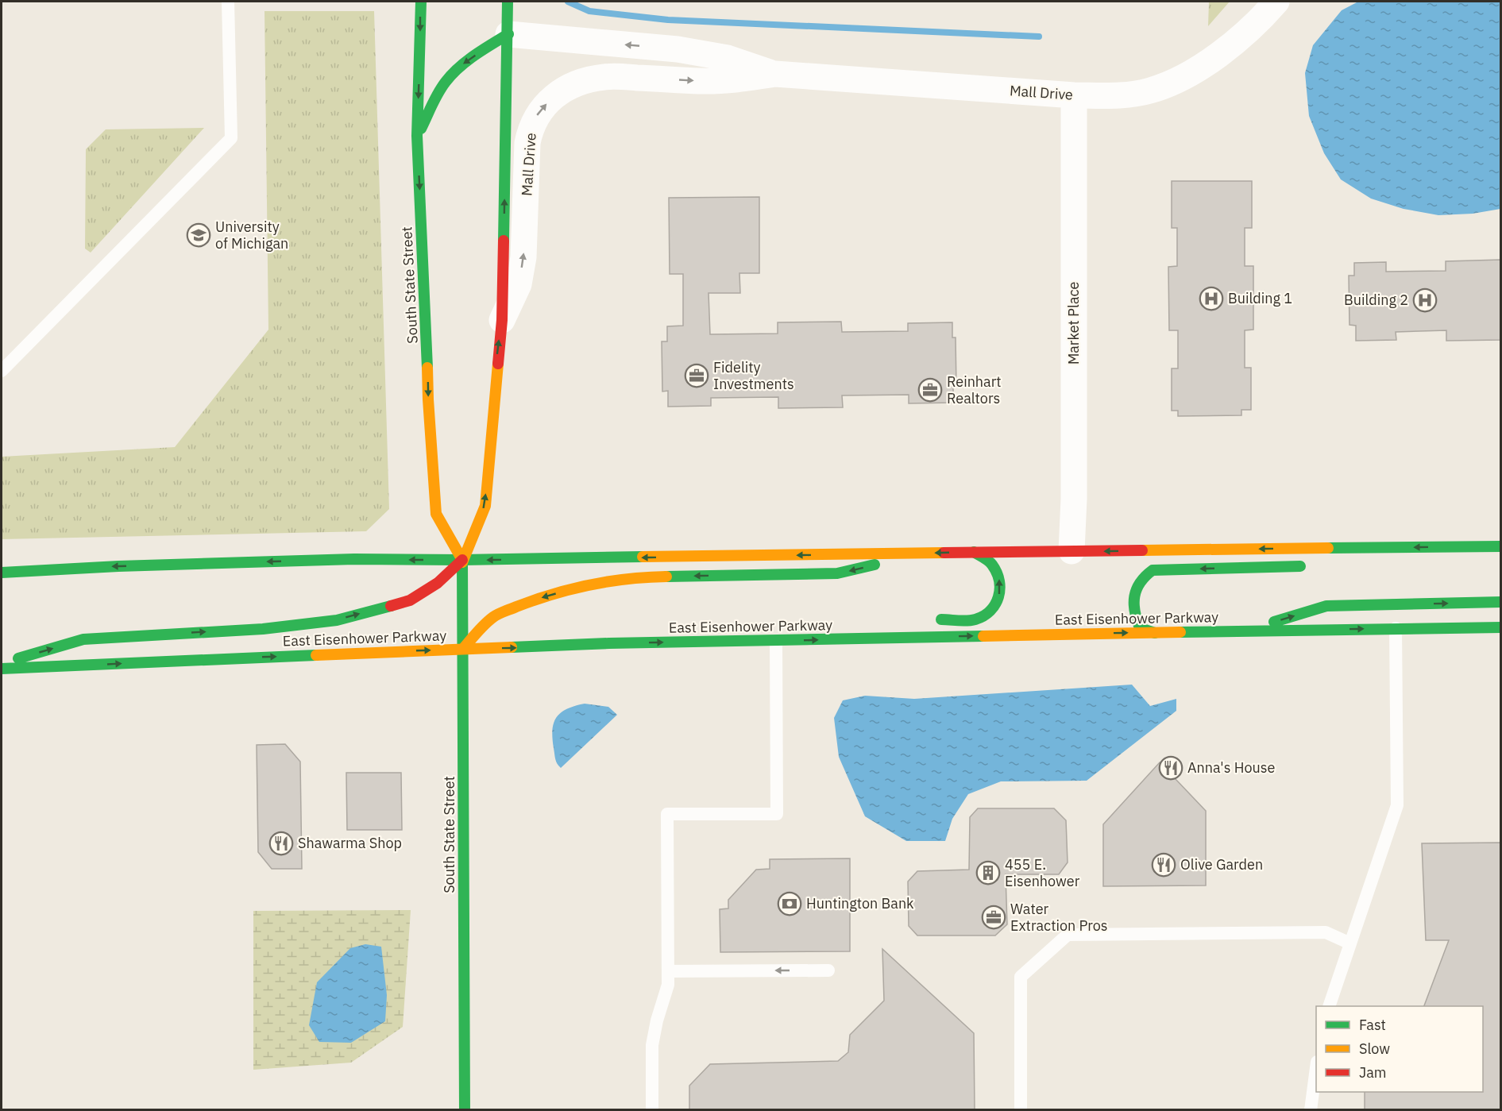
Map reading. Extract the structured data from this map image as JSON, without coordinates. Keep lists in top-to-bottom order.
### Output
{
  "streets": {
    "main road": ["South State Street", "East Eisenhower Parkway"],
    "street": ["Mall Drive", "Market Place"]
  },
  "crossings": [
    ["Mall Drive", "South State Street"],
    ["Mall Drive", "Market Place"],
    ["South State Street", "East Eisenhower Parkway"]
  ],
  "places": {
    "school or university": ["University of Michigan"],
    "hospital": ["Building 1", "Building 2"],
    "office": ["Fidelity Investments", "Reinhart Realtors", "Water Extraction Pros"],
    "restaurant": ["Anna's House", "Shawarma Shop", "Olive Garden"],
    "building": ["455 E. Eisenhower"],
    "bank": ["Huntington Bank"]
  },
  "legend": ["Fast", "Slow", "Jam"]
}
